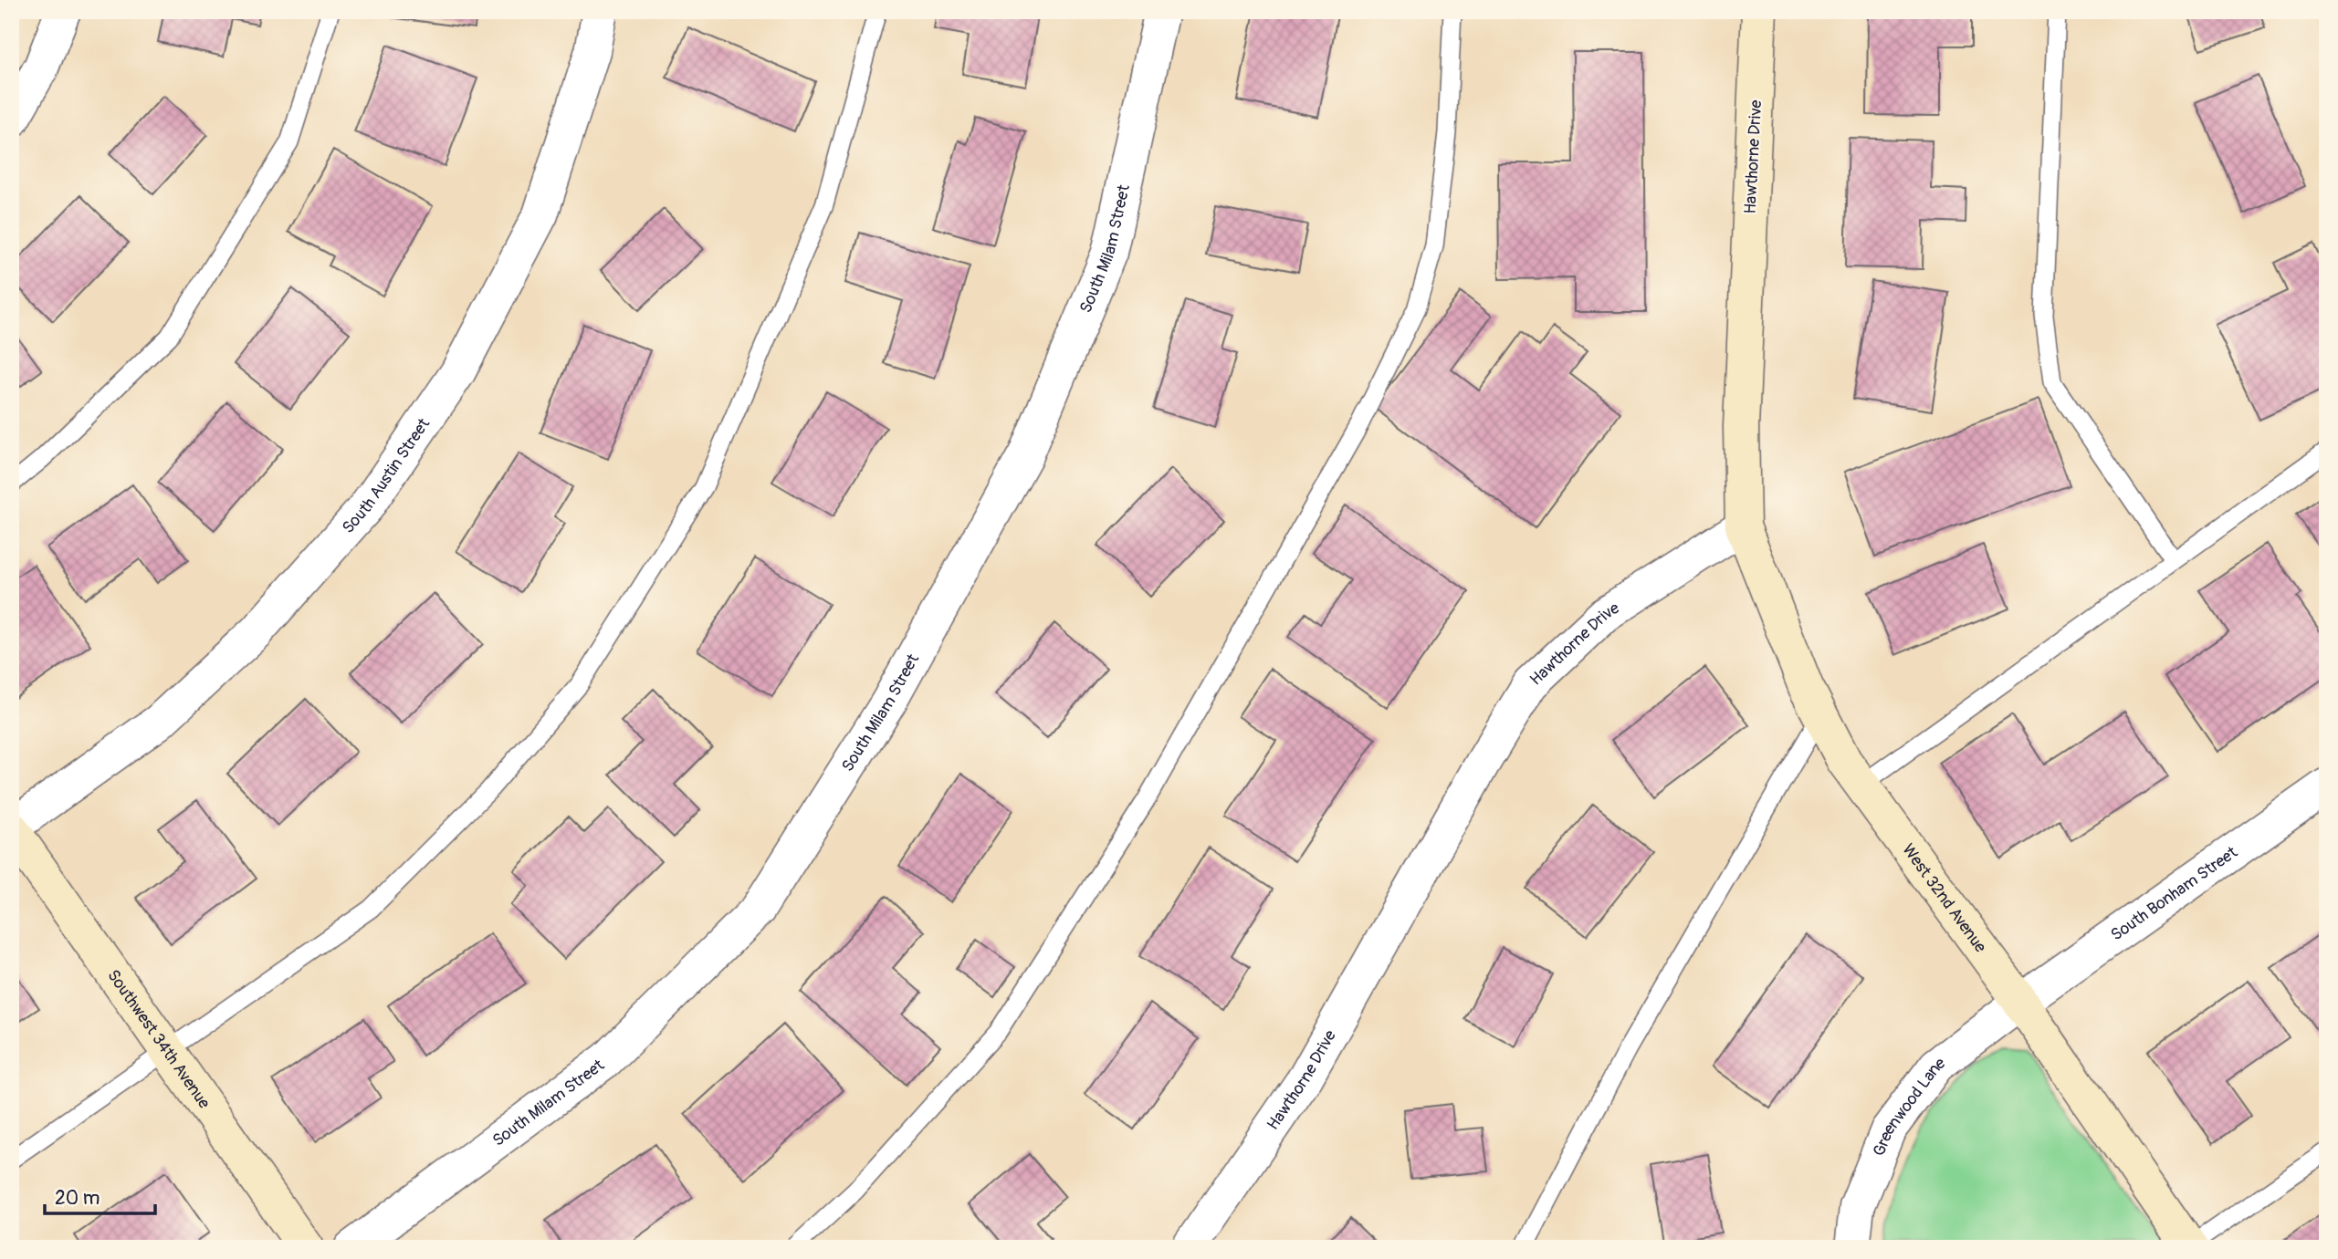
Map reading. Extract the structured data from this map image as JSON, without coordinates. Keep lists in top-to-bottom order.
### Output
{
  "streets": {
    "main road": ["Hawthorne Drive", "West 32nd Avenue", "Southwest 34th Avenue"],
    "street": [
      "South Milam Street",
      "South Austin Street",
      "South Bonham Street",
      "Greenwood Lane"
    ]
  },
  "crossings": [
    ["Hawthorne Drive", "West 32nd Avenue"],
    ["South Austin Street", "Southwest 34th Avenue"],
    ["South Bonham Street", "West 32nd Avenue"],
    ["South Bonham Street", "Greenwood Lane"],
    ["West 32nd Avenue", "Greenwood Lane"]
  ],
  "scale_bar": "20 m"
}
